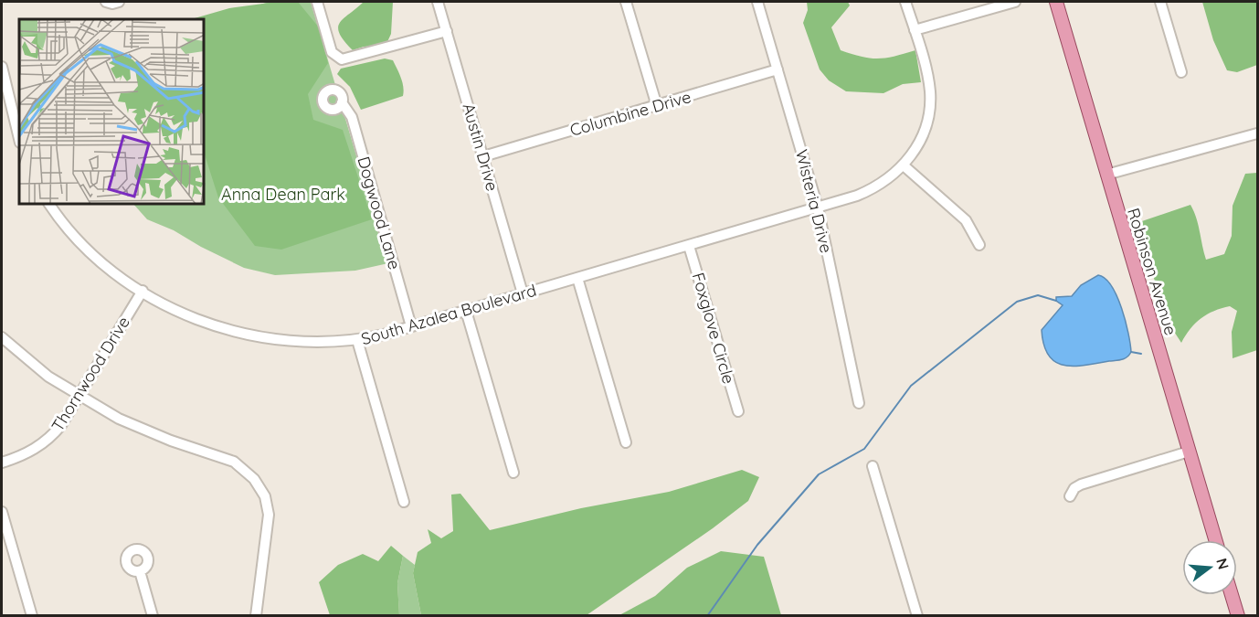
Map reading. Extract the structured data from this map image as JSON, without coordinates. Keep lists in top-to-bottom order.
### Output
{
  "streets": {
    "main road": ["Robinson Avenue"],
    "street": [
      "Columbine Drive",
      "Austin Drive",
      "Wisteria Drive",
      "Dogwood Lane",
      "South Azalea Boulevard",
      "Foxglove Circle",
      "Thornwood Drive"
    ]
  },
  "crossings": [
    ["Columbine Drive", "Austin Drive"],
    ["Columbine Drive", "Wisteria Drive"],
    ["Austin Drive", "South Azalea Boulevard"],
    ["Wisteria Drive", "South Azalea Boulevard"],
    ["Dogwood Lane", "South Azalea Boulevard"],
    ["South Azalea Boulevard", "Foxglove Circle"],
    ["South Azalea Boulevard", "Thornwood Drive"]
  ],
  "parks": ["Anna Dean Park"],
  "north": "right"
}
